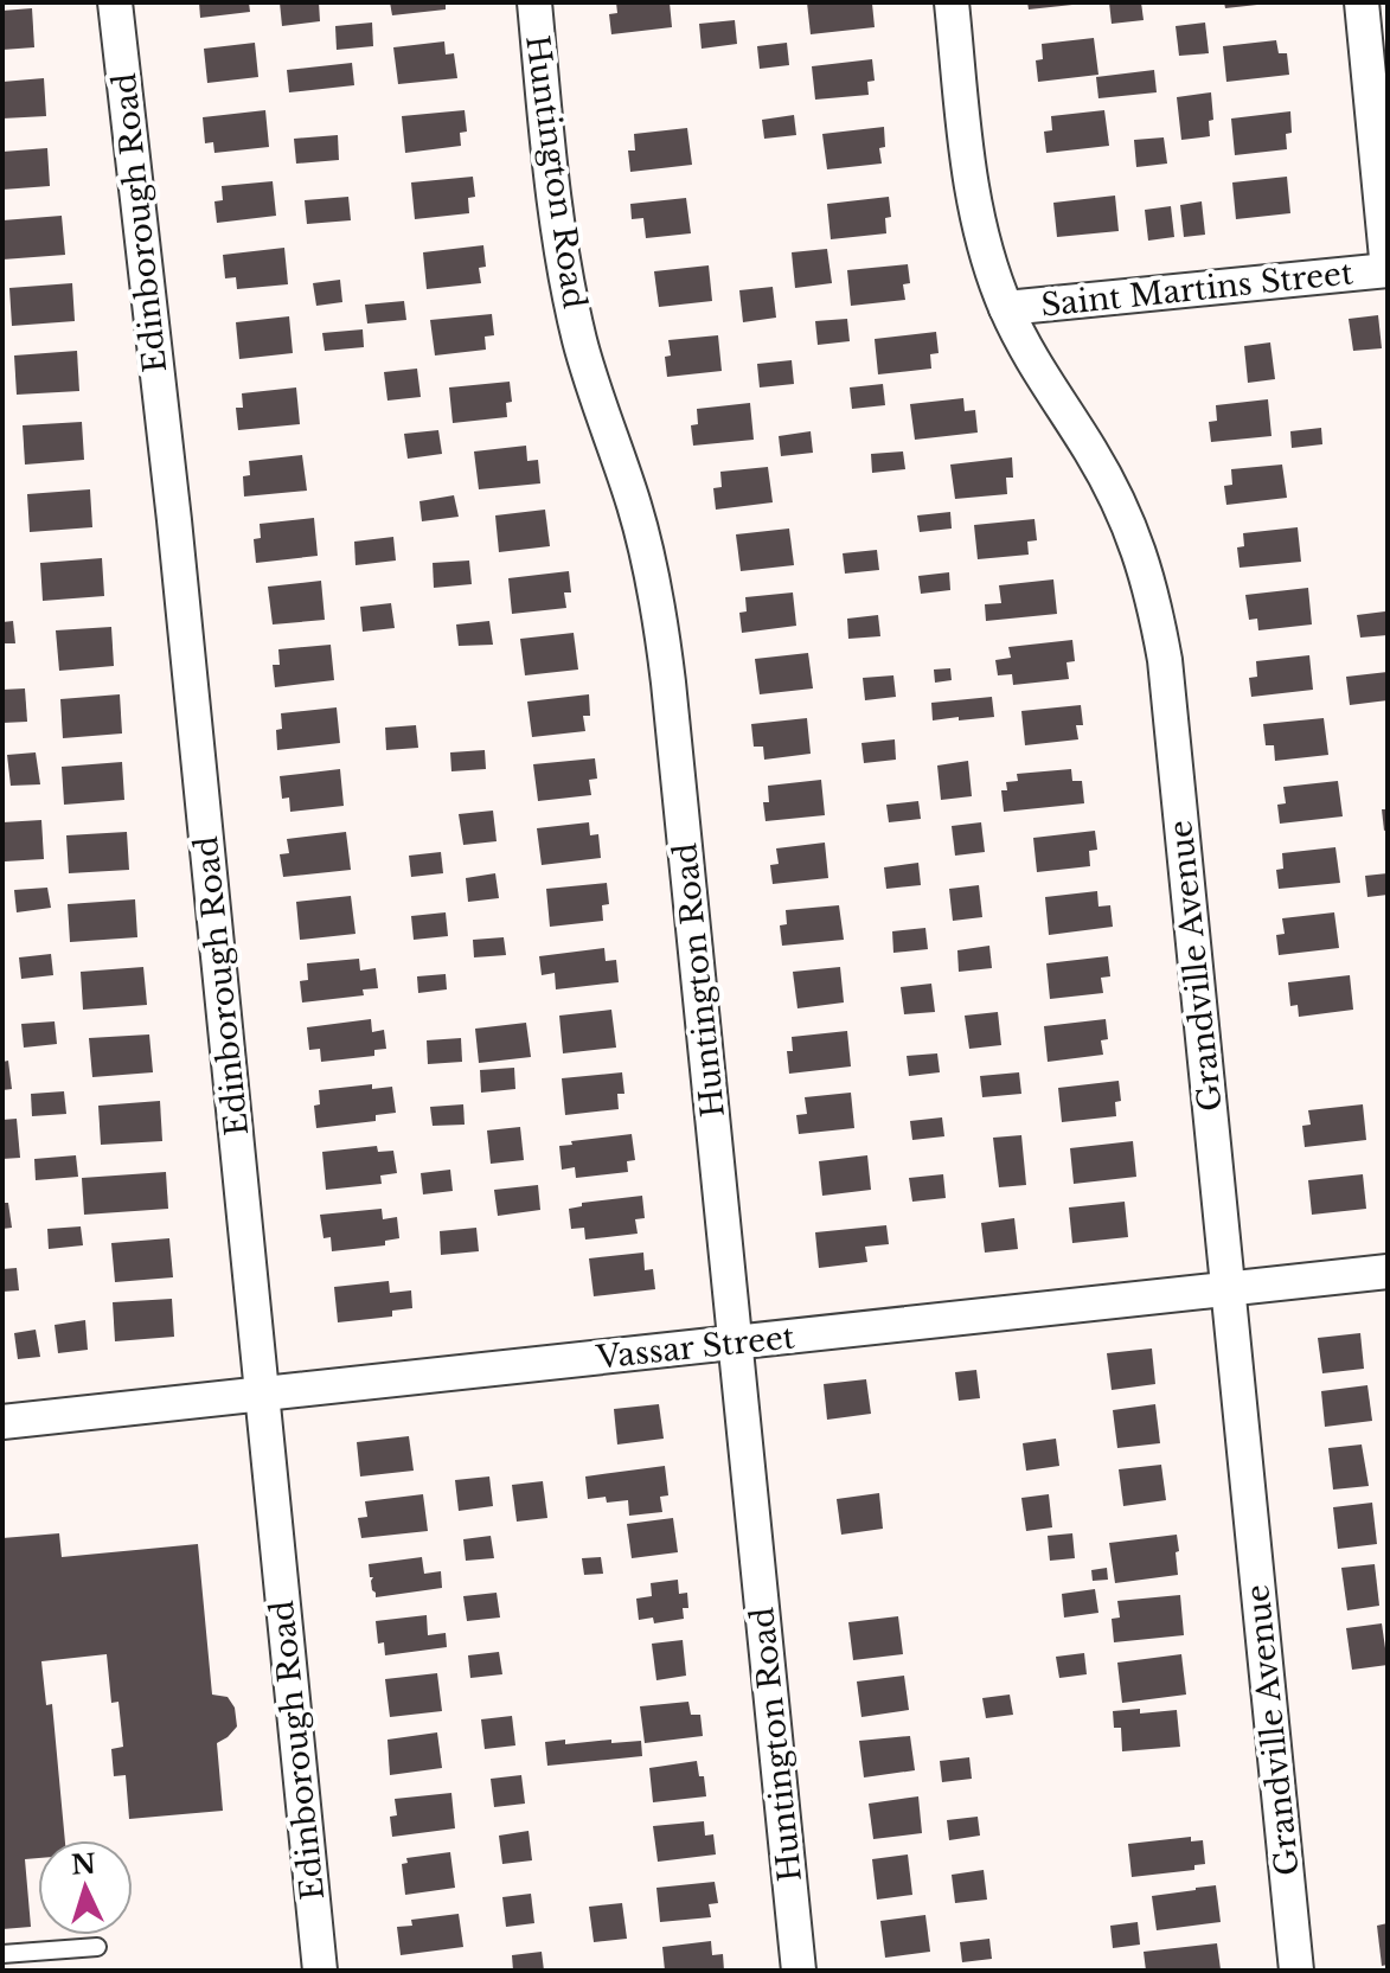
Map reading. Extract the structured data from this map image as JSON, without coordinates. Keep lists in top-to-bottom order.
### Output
{
  "streets": {
    "street": [
      "Huntington Road",
      "Edinborough Road",
      "Saint Martins Street",
      "Grandville Avenue",
      "Vassar Street"
    ]
  },
  "crossings": [
    ["Huntington Road", "Vassar Street"],
    ["Edinborough Road", "Vassar Street"],
    ["Saint Martins Street", "Grandville Avenue"],
    ["Grandville Avenue", "Vassar Street"]
  ],
  "north": "top"
}
